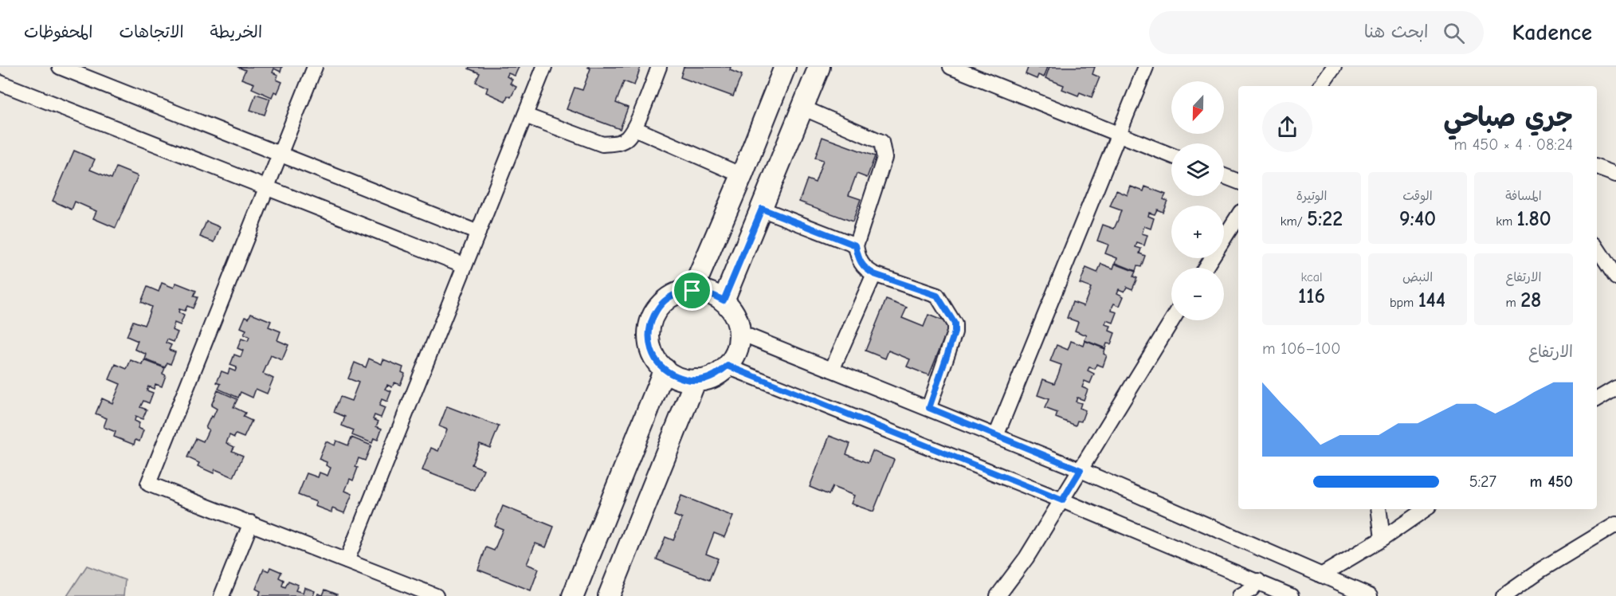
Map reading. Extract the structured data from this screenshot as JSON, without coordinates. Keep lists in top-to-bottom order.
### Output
{
  "north": "bottom",
  "page": {
    "header": "Kadence",
    "search": "ابحث هنا",
    "nav": ["الخريطة", "الاتجاهات", "المحفوظات"],
    "map_buttons": ["+", "−"],
    "heading": ["جري صباحي", "08:24 · 4 × 450 m"],
    "stats": [
      ["المسافة", "1.80 km"],
      ["الوقت", "9:40"],
      ["الوتيرة", "5:22 /km"],
      ["الارتفاع", "28 m"],
      ["النبض", "144 bpm"],
      ["kcal", "116"]
    ],
    "chart": ["الارتفاع", "100–106 m"],
    "list": [
      {
        "name": "450 m",
        "note": "5:27"
      }
    ]
  }
}
